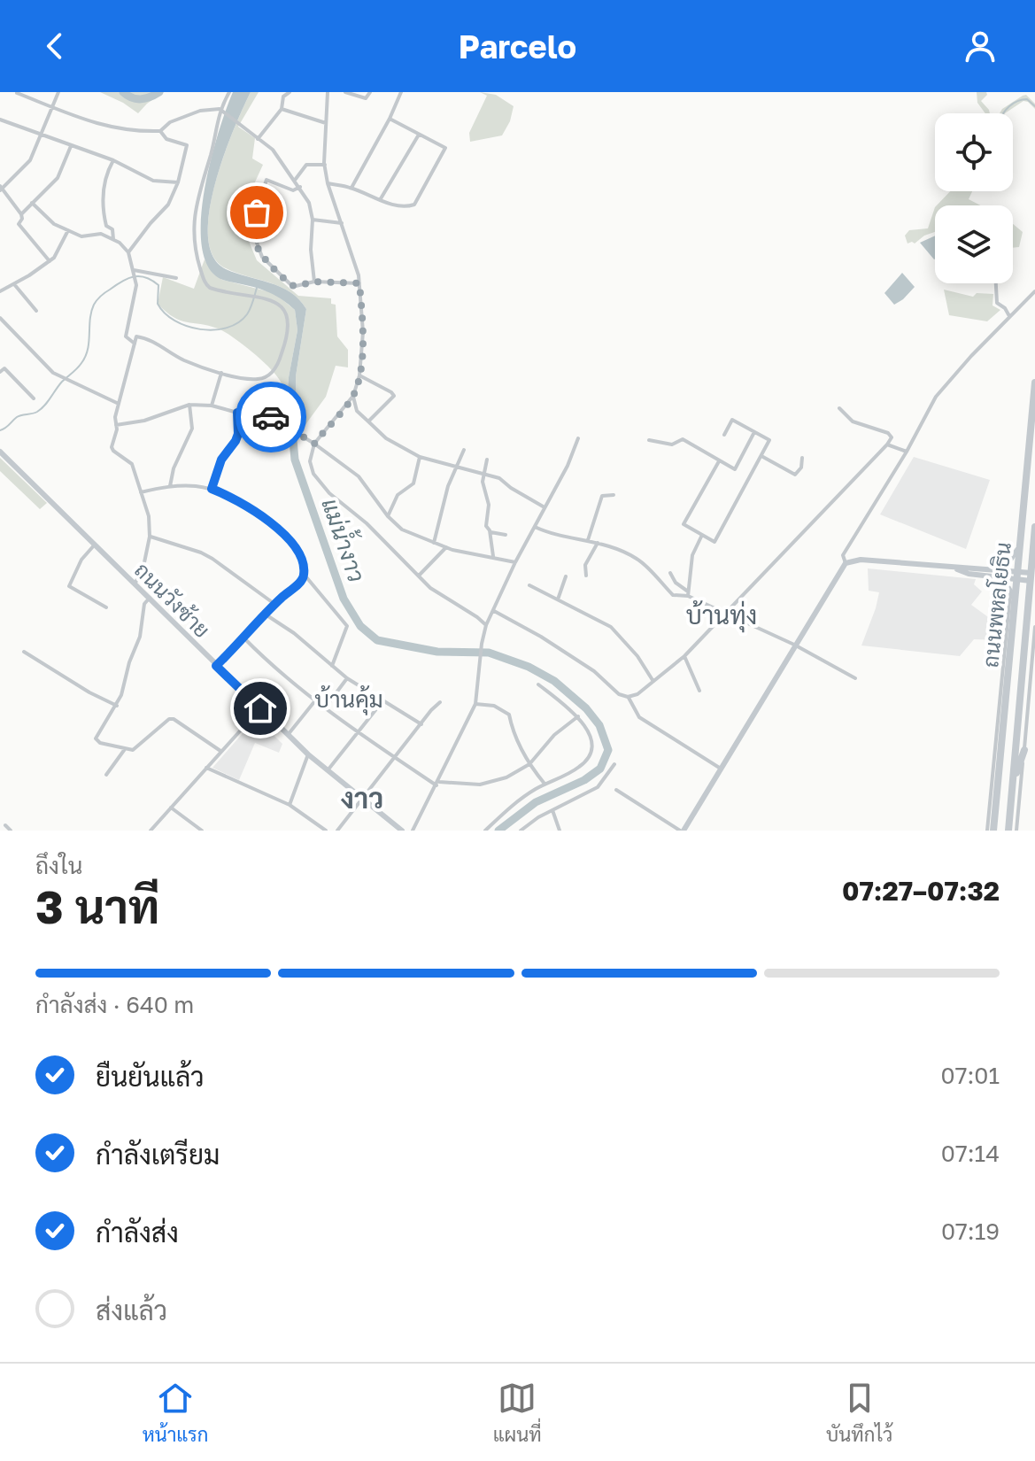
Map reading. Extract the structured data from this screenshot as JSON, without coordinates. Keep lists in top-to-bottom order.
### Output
{
  "streets": {
    "highway": ["ถนนพหลโยธิน"],
    "main road": ["ถนนวังซ้าย"]
  },
  "districts": ["บ้านทุ่ง", "บ้านคุ้ม", "งาว"],
  "water": ["แม่น้ำงาว"],
  "page": {
    "header": "Parcelo",
    "heading": ["3 นาที", "ถึงใน", "07:27–07:32"],
    "bar": "กำลังส่ง · 640 m",
    "list": [
      ["ยืนยันแล้ว", "07:01"],
      ["กำลังเตรียม", "07:14"],
      ["กำลังส่ง", "07:19"],
      "ส่งแล้ว"
    ],
    "tabs": ["หน้าแรก", "แผนที่", "บันทึกไว้"]
  }
}
